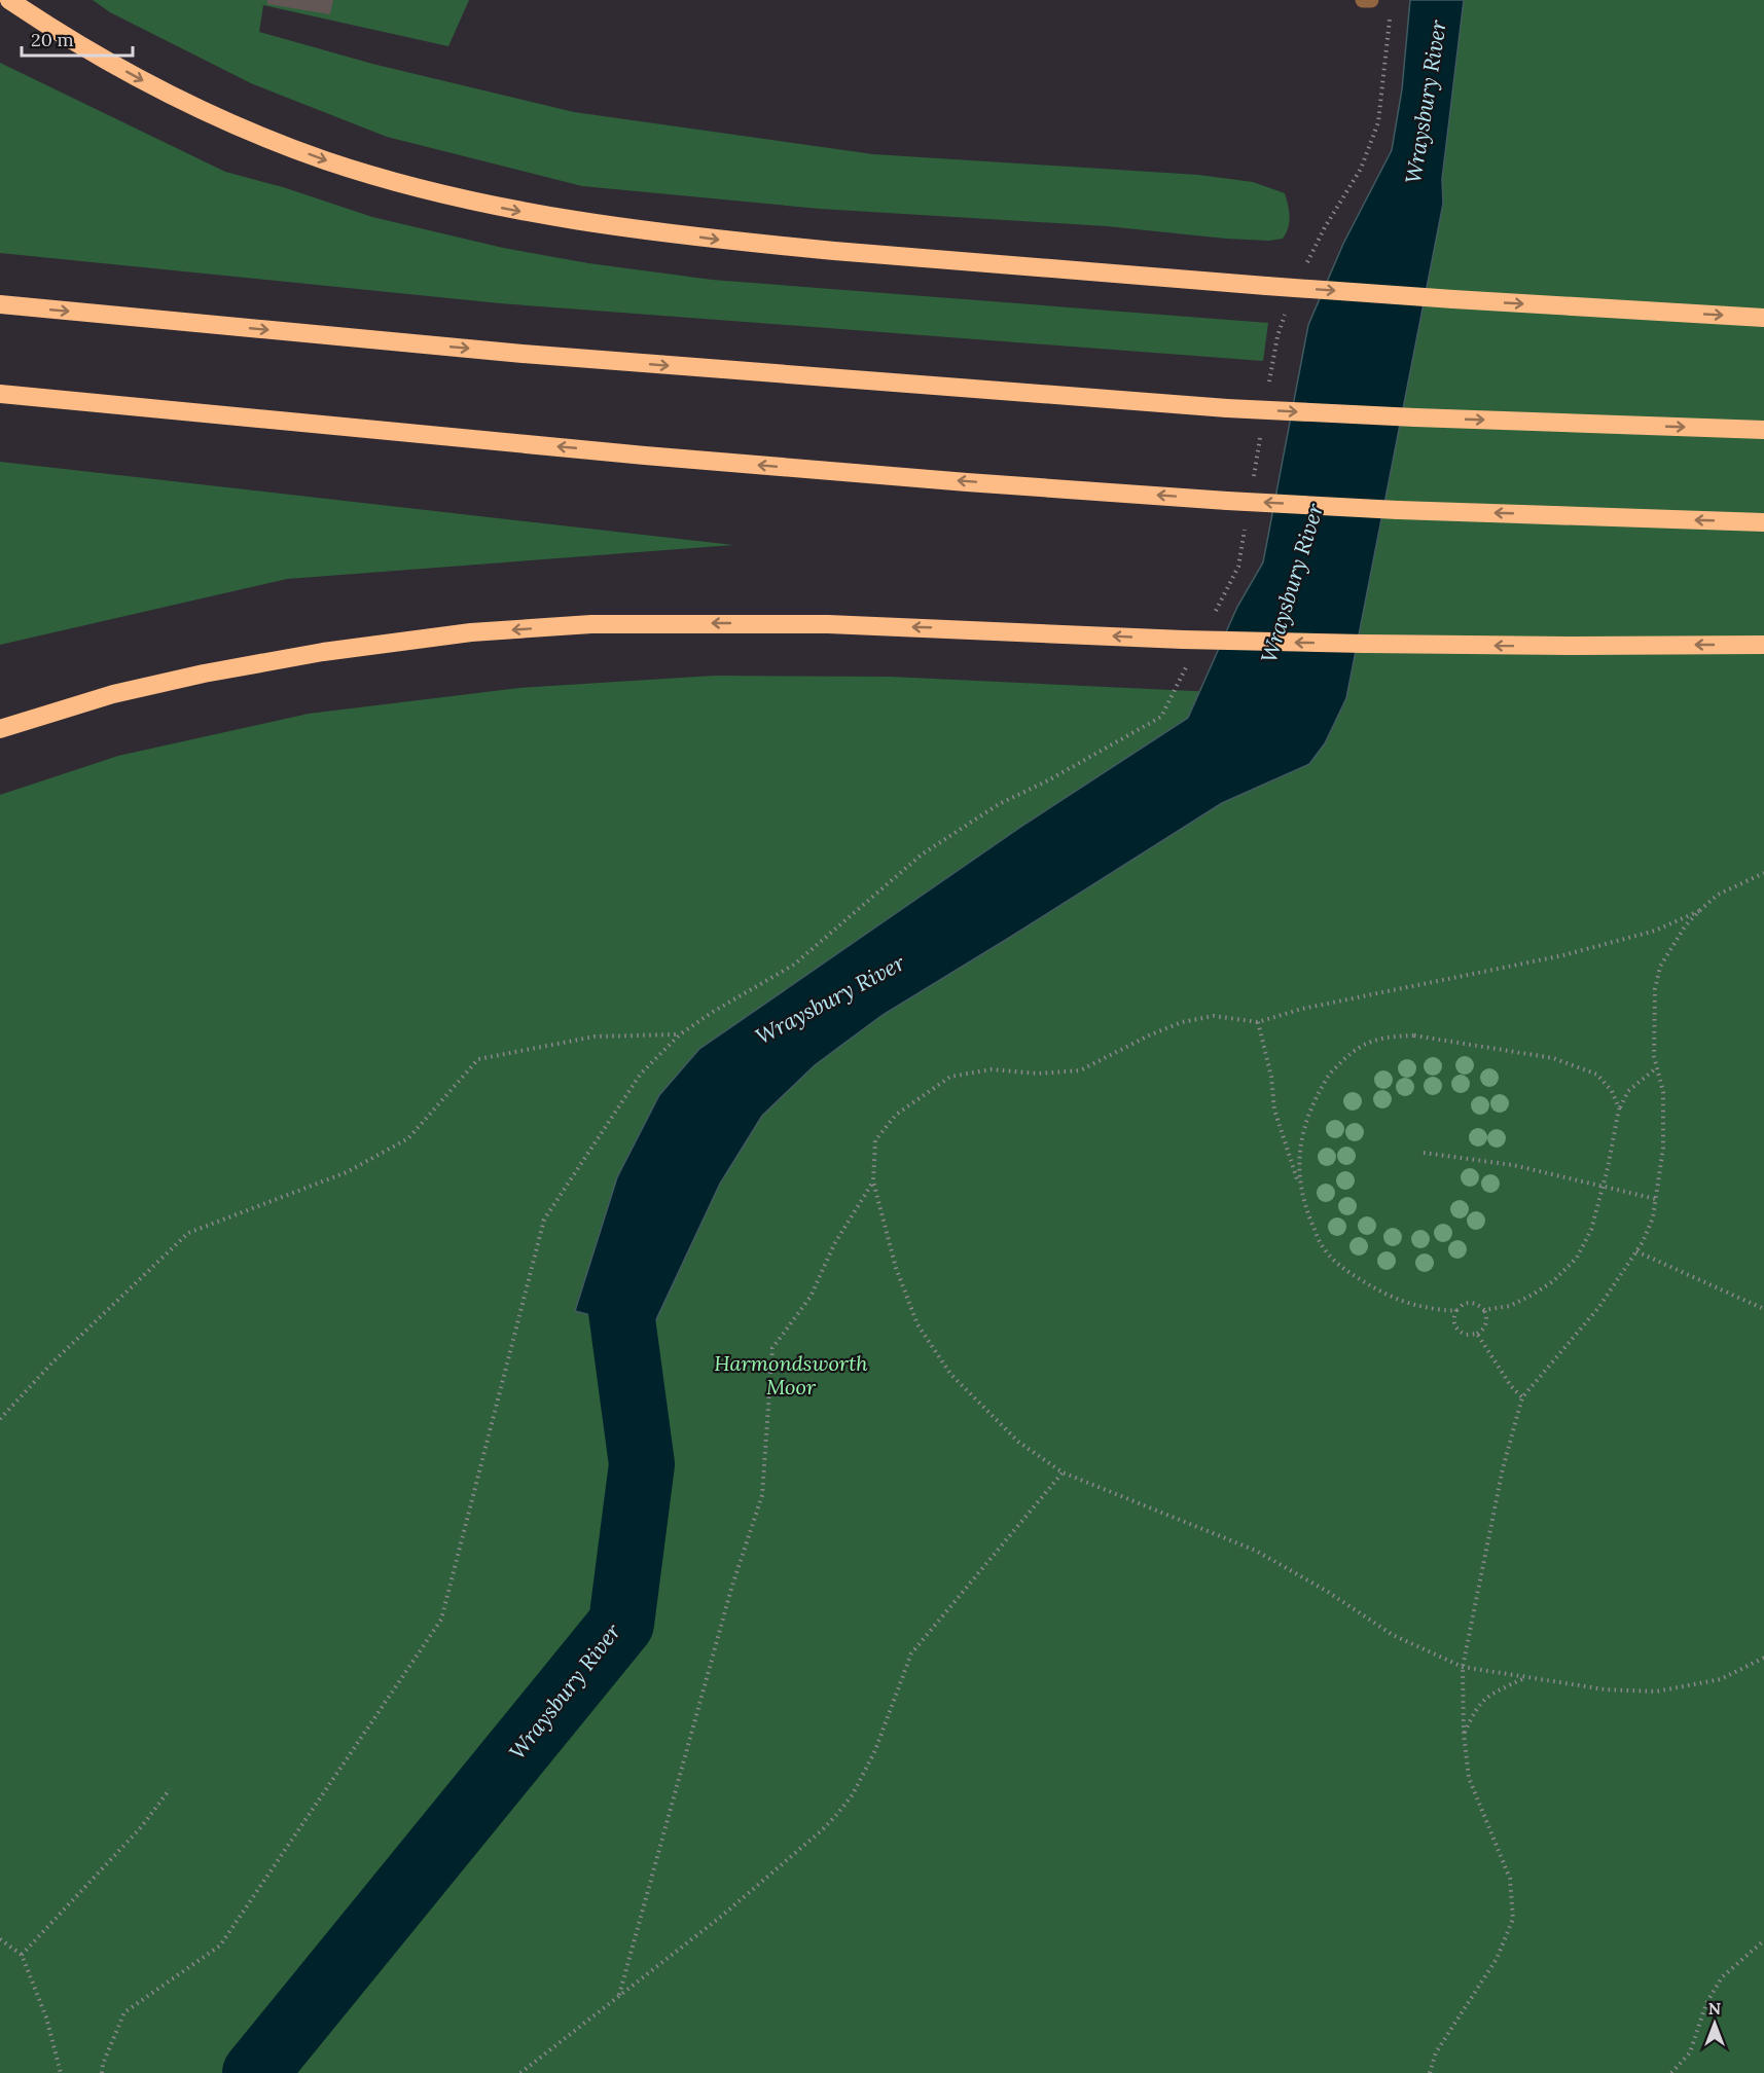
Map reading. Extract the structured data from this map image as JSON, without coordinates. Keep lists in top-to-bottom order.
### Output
{
  "water": ["Wraysbury River"],
  "parks": ["Harmondsworth Moor"],
  "scale_bar": "20 m",
  "north": "top"
}
